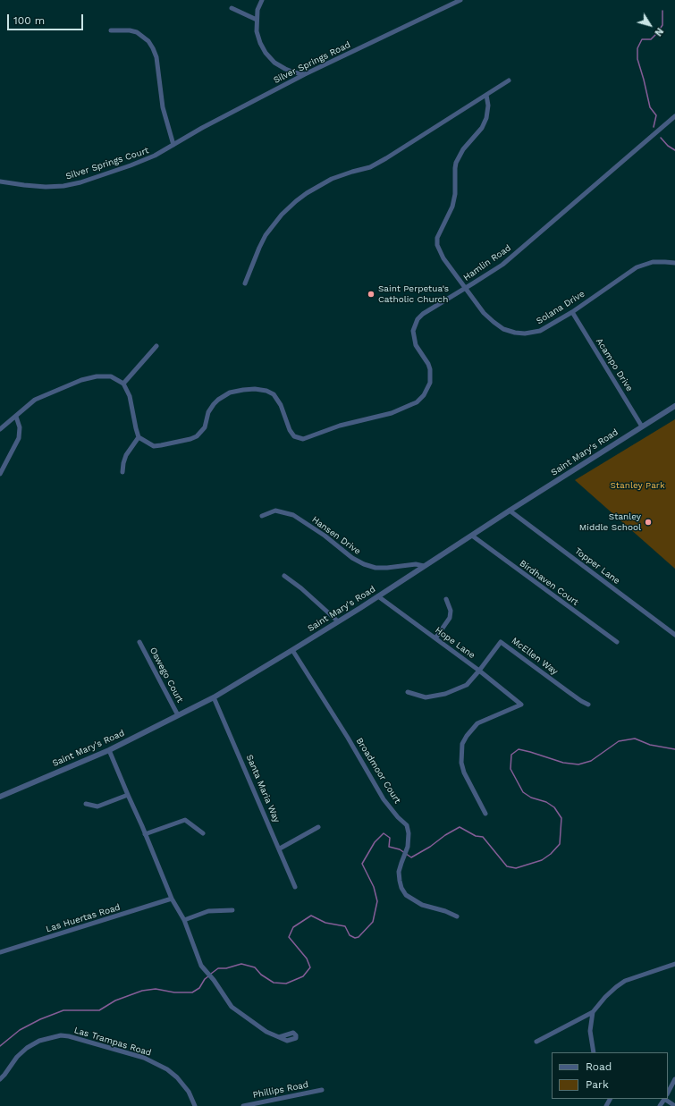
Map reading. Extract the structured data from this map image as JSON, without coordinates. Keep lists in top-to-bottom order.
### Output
{
  "streets": {
    "street": [
      "Silver Springs Road",
      "Silver Springs Court",
      "Hamlin Road",
      "Solana Drive",
      "Acampo Drive",
      "Saint Mary's Road",
      "Hansen Drive",
      "Topper Lane",
      "Birdhaven Court",
      "Hope Lane",
      "McEllen Way",
      "Oswego Court",
      "Broadmoor Court",
      "Santa Maria Way",
      "Las Huertas Road",
      "Las Trampas Road",
      "Phillips Road"
    ]
  },
  "crossings": [
    ["Silver Springs Road", "Silver Springs Court"],
    ["Hamlin Road", "Solana Drive"],
    ["Solana Drive", "Acampo Drive"],
    ["Acampo Drive", "Saint Mary's Road"],
    ["Saint Mary's Road", "Hansen Drive"],
    ["Saint Mary's Road", "Topper Lane"],
    ["Saint Mary's Road", "Birdhaven Court"],
    ["Saint Mary's Road", "Hope Lane"],
    ["Saint Mary's Road", "Oswego Court"],
    ["Saint Mary's Road", "Broadmoor Court"],
    ["Saint Mary's Road", "Santa Maria Way"],
    ["Hope Lane", "McEllen Way"]
  ],
  "parks": ["Stanley Park"],
  "places": ["Saint Perpetua's Catholic Church", "Stanley Middle School"],
  "legend": ["Road", "Park"],
  "scale_bar": "100 m",
  "north": "bottom right"
}
